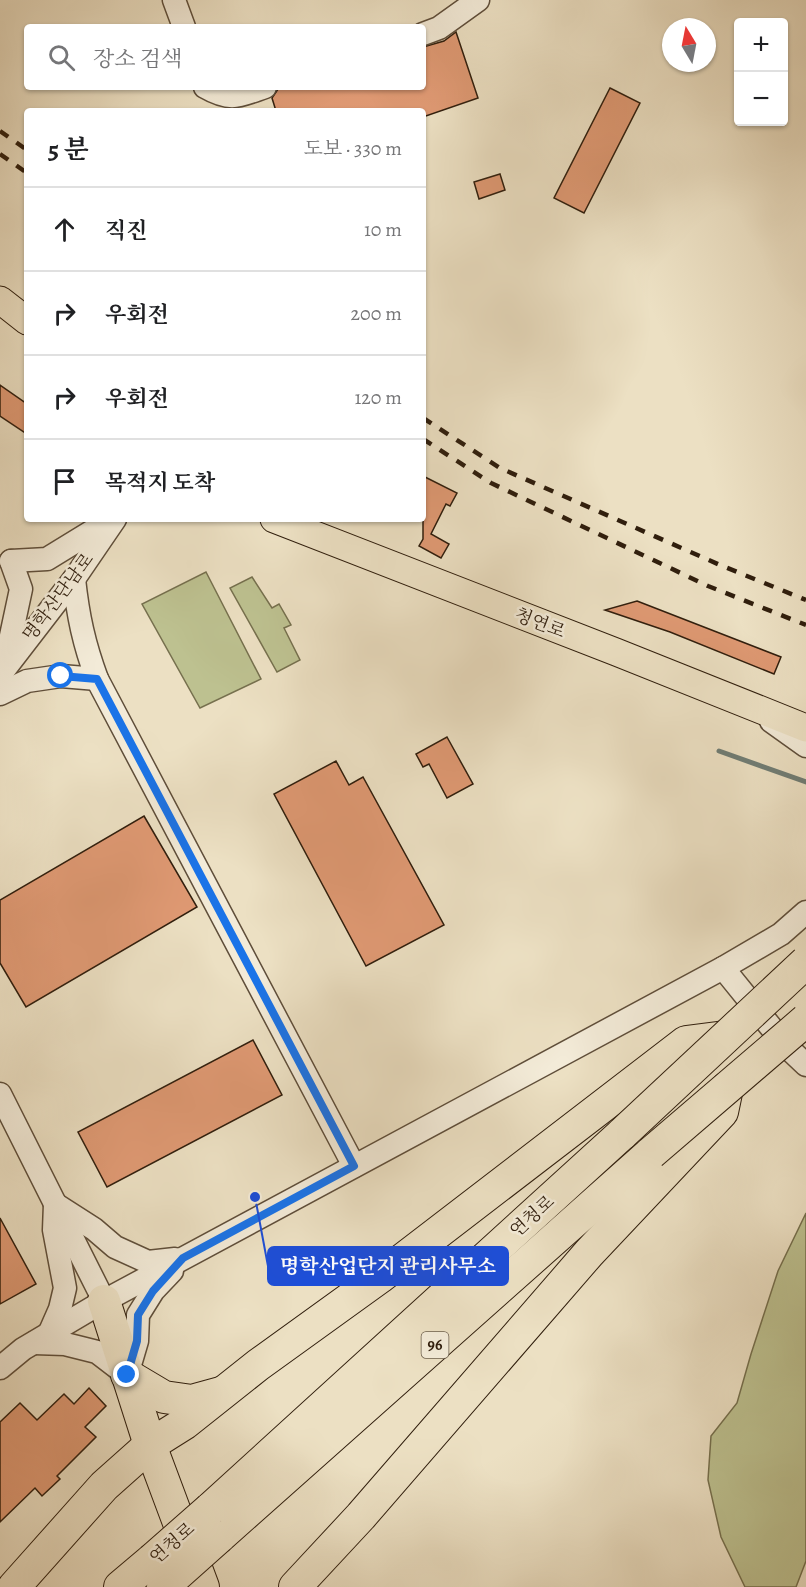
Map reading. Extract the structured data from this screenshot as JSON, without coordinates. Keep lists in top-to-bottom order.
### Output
{
  "streets": {
    "highway": ["연청로", "96"],
    "main road": ["청연로"],
    "street": ["명학산단남로"]
  },
  "places": ["명학산업단지 관리사무소"],
  "north": "top",
  "page": {
    "map_buttons": ["+", "−"],
    "search": "장소 검색",
    "heading": ["5 분", "도보 · 330 m"],
    "list": [
      ["직진", "10 m"],
      ["우회전", "200 m"],
      ["우회전", "120 m"],
      "목적지 도착"
    ]
  }
}
